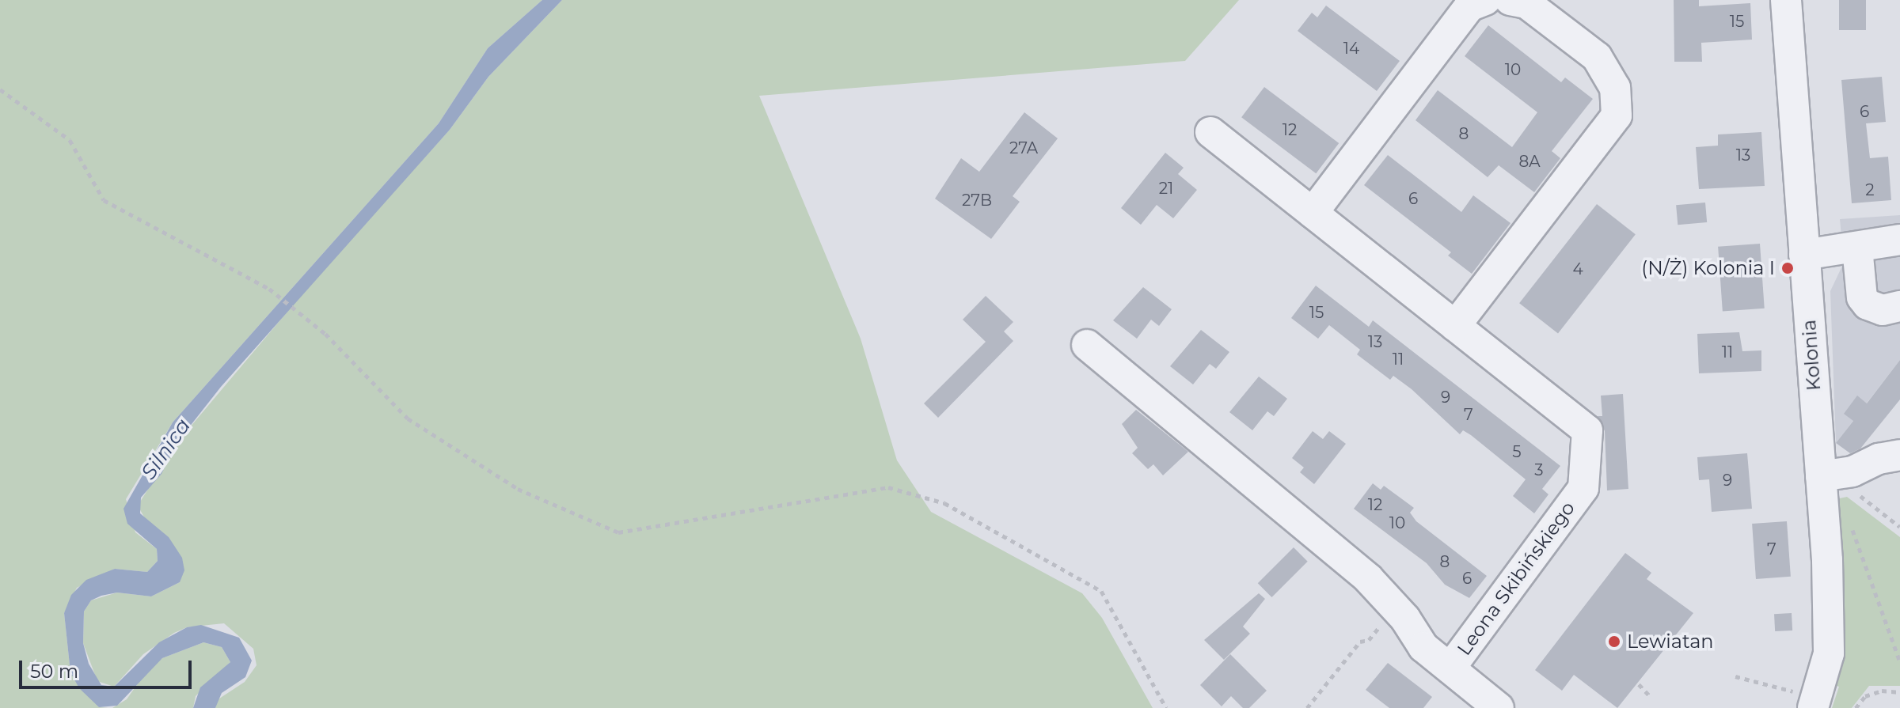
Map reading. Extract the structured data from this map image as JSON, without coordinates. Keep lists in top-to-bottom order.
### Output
{
  "streets": {
    "street": ["Kolonia", "Leona Skibińskiego"]
  },
  "water": ["Silnica"],
  "places": ["(N/Ż) Kolonia I", "Lewiatan"],
  "house_numbers": [
    "15",
    "14",
    "10",
    "6",
    "12",
    "8",
    "27A",
    "13",
    "8A",
    "21",
    "2",
    "6",
    "27B",
    "4",
    "15",
    "13",
    "11",
    "11",
    "9",
    "7",
    "5",
    "3",
    "9",
    "12",
    "10",
    "7",
    "8",
    "6"
  ],
  "scale_bar": "50 m"
}
